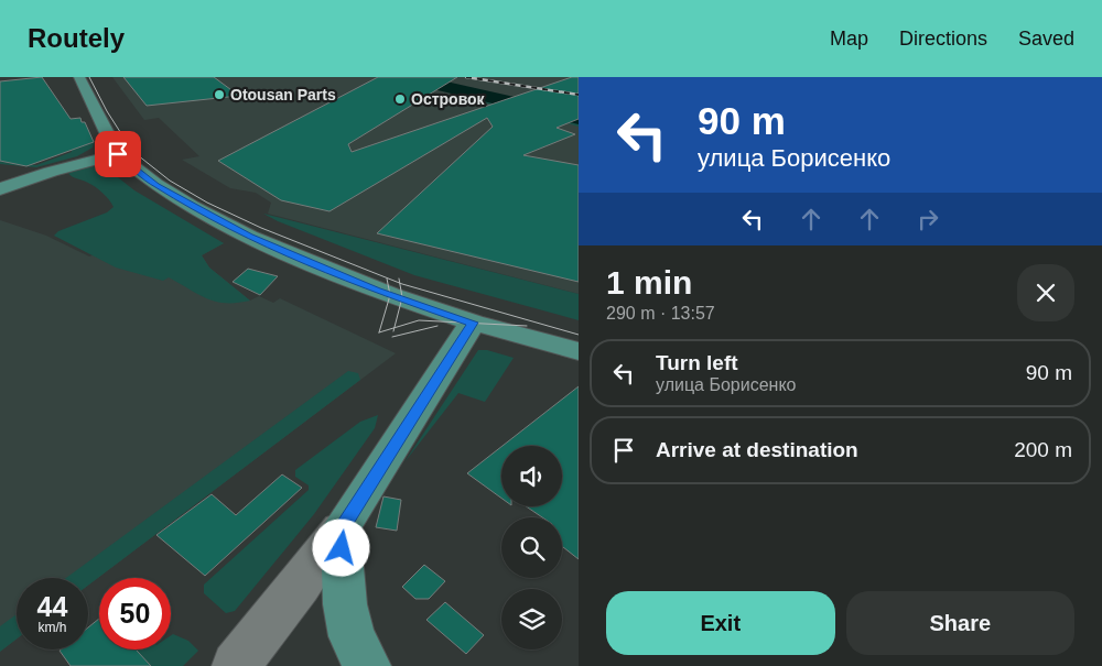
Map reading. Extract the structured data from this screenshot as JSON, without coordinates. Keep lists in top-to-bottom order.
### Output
{
  "places": ["Otousan Parts", "Островок"],
  "page": {
    "header": "Routely",
    "nav": ["Map", "Directions", "Saved"],
    "turn": ["90 m", "улица Борисенко"],
    "heading": ["1 min", "290 m · 13:57"],
    "list": [
      {
        "name": "Turn left",
        "note": "улица Борисенко",
        "value": "90 m"
      },
      {
        "name": "Arrive at destination",
        "value": "200 m"
      }
    ],
    "speed": "44 km/h",
    "limit": "50",
    "buttons": ["Exit", "Share"]
  }
}
